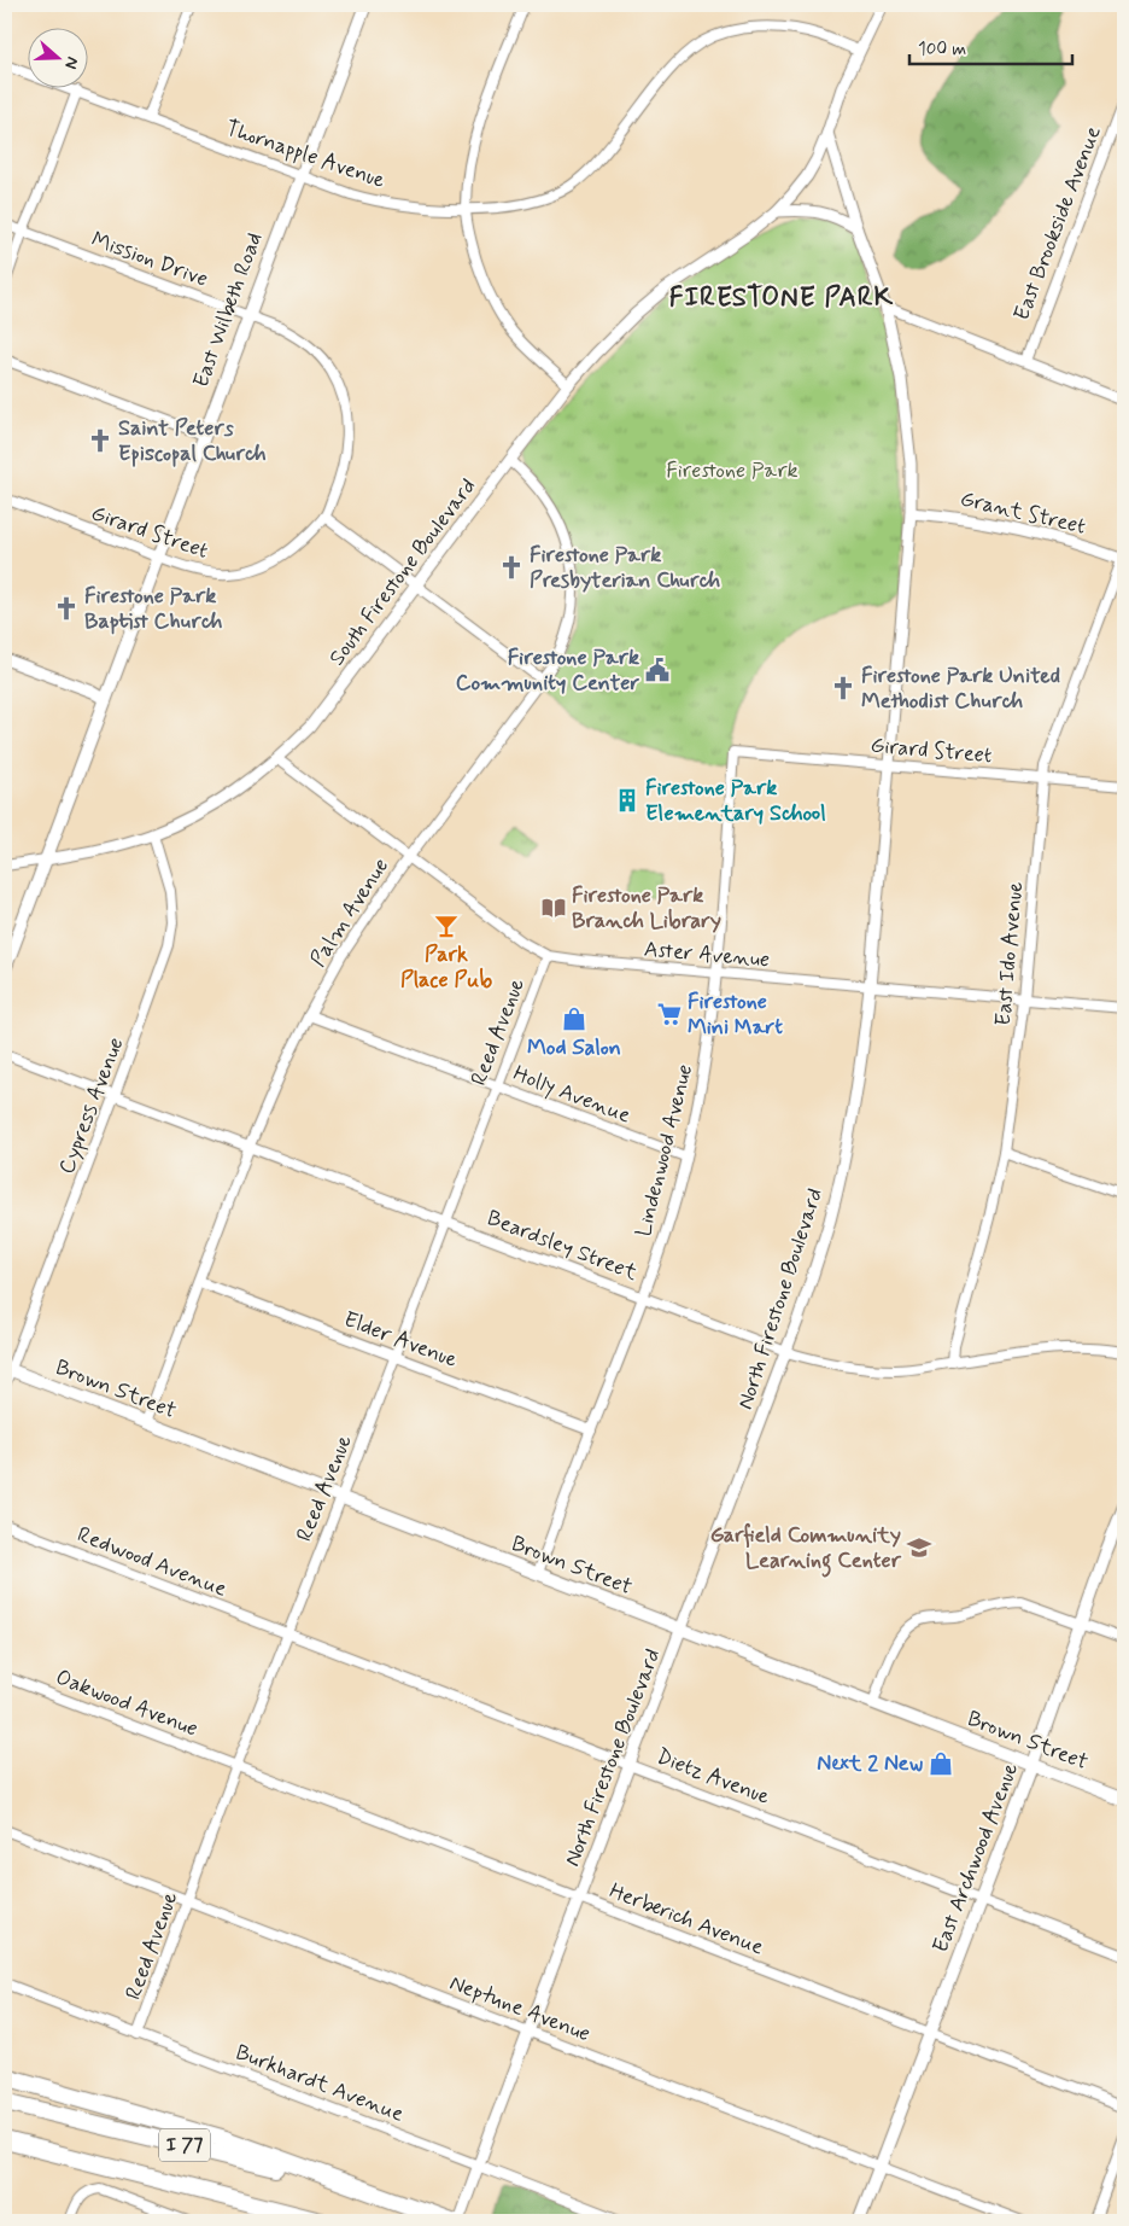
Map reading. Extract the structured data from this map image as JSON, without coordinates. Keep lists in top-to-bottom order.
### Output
{
  "streets": {
    "highway": ["I 77"],
    "main road": ["East Wilbeth Road", "Brown Street", "East Archwood Avenue"],
    "street": [
      "Thornapple Avenue",
      "East Brookside Avenue",
      "Mission Drive",
      "Grant Street",
      "Girard Street",
      "South Firestone Boulevard",
      "Palm Avenue",
      "East Ido Avenue",
      "Aster Avenue",
      "Reed Avenue",
      "Holly Avenue",
      "Cypress Avenue",
      "Lindenwood Avenue",
      "Beardsley Street",
      "North Firestone Boulevard",
      "Elder Avenue",
      "Redwood Avenue",
      "Oakwood Avenue",
      "Dietz Avenue",
      "Herberich Avenue",
      "Neptune Avenue",
      "Burkhardt Avenue"
    ]
  },
  "crossings": [
    ["Thornapple Avenue", "East Wilbeth Road"],
    ["Thornapple Avenue", "South Firestone Boulevard"],
    ["Mission Drive", "East Wilbeth Road"],
    ["Mission Drive", "Girard Street"],
    ["East Wilbeth Road", "Girard Street"],
    ["East Wilbeth Road", "South Firestone Boulevard"],
    ["Grant Street", "East Ido Avenue"],
    ["Grant Street", "North Firestone Boulevard"],
    ["Girard Street", "East Ido Avenue"],
    ["Girard Street", "Lindenwood Avenue"],
    ["Girard Street", "North Firestone Boulevard"],
    ["South Firestone Boulevard", "Palm Avenue"],
    ["South Firestone Boulevard", "Aster Avenue"],
    ["South Firestone Boulevard", "Cypress Avenue"],
    ["South Firestone Boulevard", "North Firestone Boulevard"],
    ["Palm Avenue", "Aster Avenue"],
    ["Palm Avenue", "Holly Avenue"],
    ["Palm Avenue", "Beardsley Street"],
    ["Palm Avenue", "Elder Avenue"],
    ["Palm Avenue", "Brown Street"],
    ["East Ido Avenue", "Aster Avenue"],
    ["East Ido Avenue", "Beardsley Street"],
    ["Aster Avenue", "Reed Avenue"],
    ["Aster Avenue", "Lindenwood Avenue"],
    ["Aster Avenue", "North Firestone Boulevard"],
    ["Reed Avenue", "Holly Avenue"],
    ["Reed Avenue", "Beardsley Street"],
    ["Reed Avenue", "Elder Avenue"],
    ["Reed Avenue", "Brown Street"],
    ["Reed Avenue", "Redwood Avenue"],
    ["Reed Avenue", "Oakwood Avenue"],
    ["Reed Avenue", "Dietz Avenue"],
    ["Reed Avenue", "Herberich Avenue"],
    ["Reed Avenue", "Neptune Avenue"],
    ["Reed Avenue", "Burkhardt Avenue"],
    ["Holly Avenue", "Lindenwood Avenue"],
    ["Cypress Avenue", "Beardsley Street"],
    ["Cypress Avenue", "Brown Street"],
    ["Lindenwood Avenue", "Beardsley Street"],
    ["Lindenwood Avenue", "Elder Avenue"],
    ["Lindenwood Avenue", "Brown Street"],
    ["Beardsley Street", "North Firestone Boulevard"],
    ["North Firestone Boulevard", "Brown Street"],
    ["North Firestone Boulevard", "Dietz Avenue"],
    ["North Firestone Boulevard", "Herberich Avenue"],
    ["North Firestone Boulevard", "Neptune Avenue"],
    ["North Firestone Boulevard", "Burkhardt Avenue"],
    ["Brown Street", "East Archwood Avenue"],
    ["Redwood Avenue", "Dietz Avenue"],
    ["Oakwood Avenue", "Herberich Avenue"],
    ["Dietz Avenue", "East Archwood Avenue"],
    ["East Archwood Avenue", "Herberich Avenue"],
    ["East Archwood Avenue", "Neptune Avenue"]
  ],
  "districts": ["FIRESTONE PARK"],
  "parks": ["Firestone Park"],
  "places": {
    "church": [
      "Saint Peters Episcopal Church",
      "Firestone Park Presbyterian Church",
      "Firestone Park Baptist Church",
      "Firestone Park United Methodist Church"
    ],
    "public building": ["Firestone Park Community Center"],
    "building": ["Firestone Park Elementary School"],
    "library": ["Firestone Park Branch Library"],
    "bar": ["Park Place Pub"],
    "supermarket": ["Firestone Mini Mart"],
    "shop": ["Mod Salon", "Next 2 New"],
    "school or university": ["Garfield Community Learning Center"]
  },
  "scale_bar": "100 m",
  "north": "right"
}
